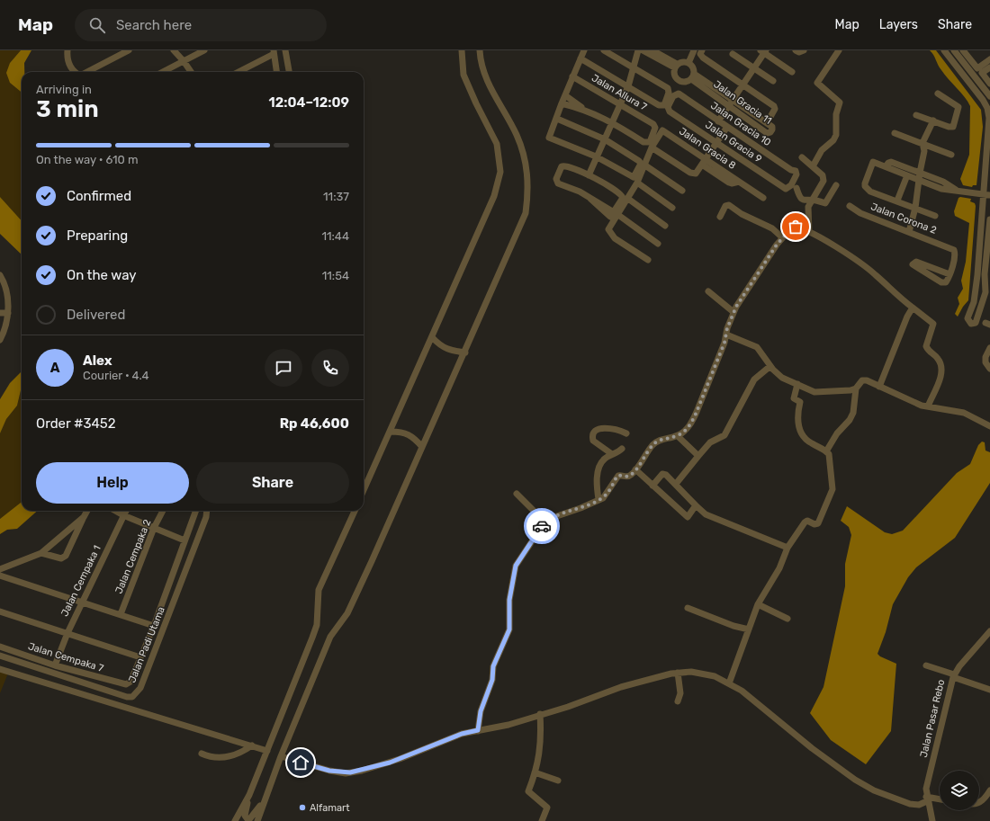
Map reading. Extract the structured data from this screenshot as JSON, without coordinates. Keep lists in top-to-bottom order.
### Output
{
  "streets": {
    "street": [
      "Jalan Allura 7",
      "Jalan Gracia 11",
      "Jalan Gracia 10",
      "Jalan Gracia 9",
      "Jalan Gracia 8",
      "Jalan Corona 2",
      "Jalan Cempaka 2",
      "Jalan Cempaka 1",
      "Jalan Padi Utama",
      "Jalan Cempaka 7",
      "Jalan Pasar Rebo"
    ]
  },
  "crossings": [
    ["Jalan Allura 7", "Jalan Gracia 8"],
    ["Jalan Gracia 10", "Jalan Gracia 9"],
    ["Jalan Cempaka 1", "Jalan Cempaka 7"]
  ],
  "places": ["Alfamart"],
  "page": {
    "header": "Map",
    "search": "Search here",
    "nav": ["Map", "Layers", "Share"],
    "heading": ["3 min", "Arriving in", "12:04–12:09"],
    "panel": [
      "Alex",
      "Courier · 4.4",
      "Order #3452",
      "Rp 46,600"
    ],
    "bar": "On the way · 610 m",
    "list": [
      ["Confirmed", "11:37"],
      ["Preparing", "11:44"],
      ["On the way", "11:54"],
      "Delivered"
    ],
    "round": "A",
    "buttons": ["Help", "Share"]
  }
}
